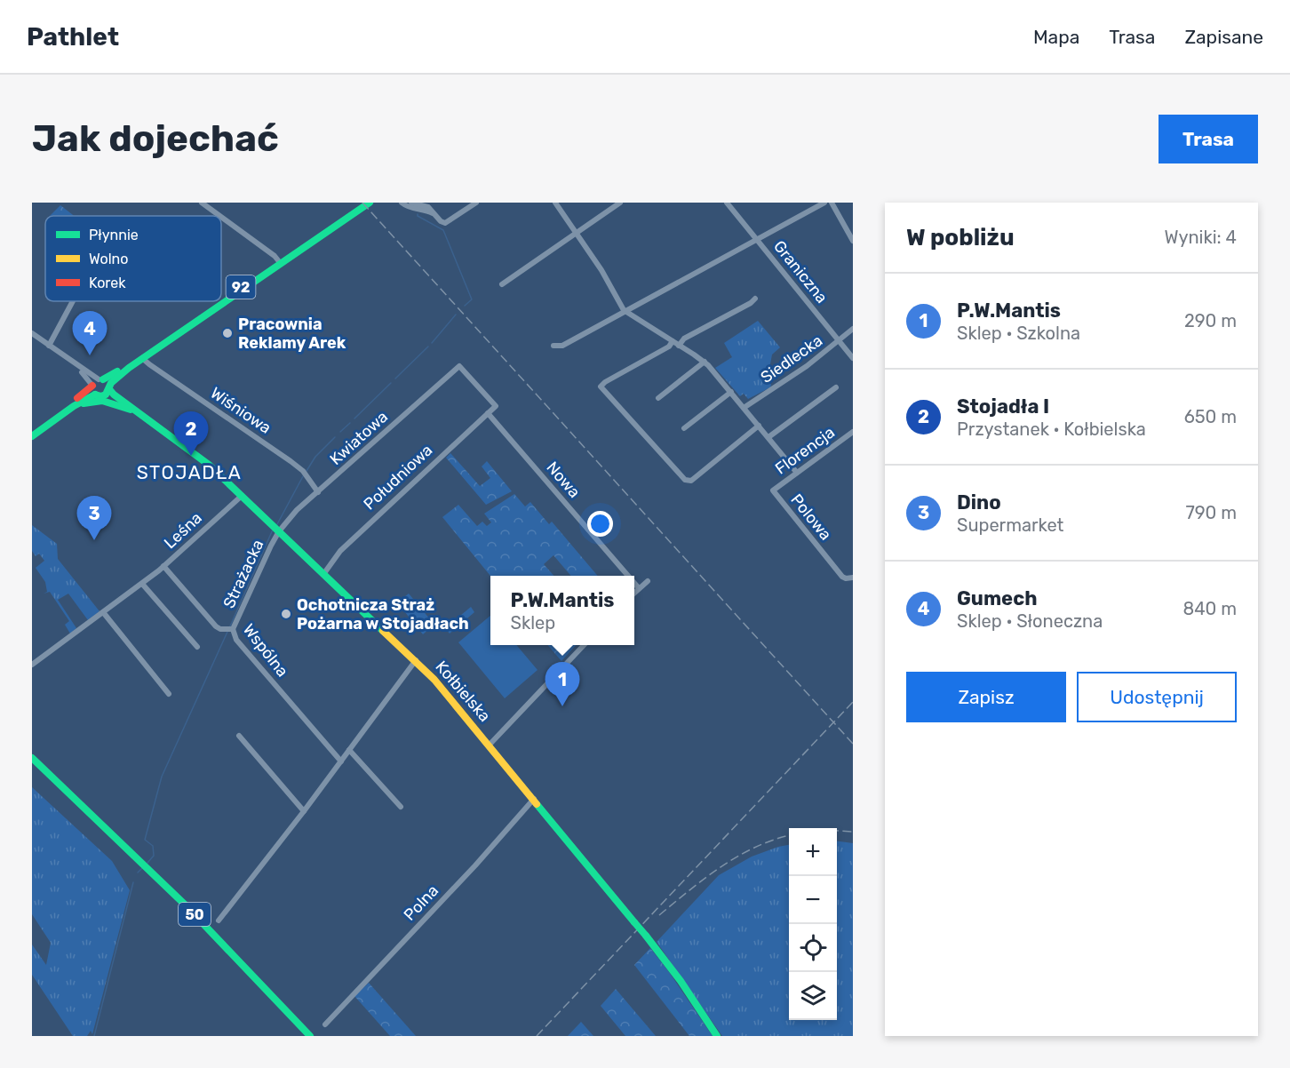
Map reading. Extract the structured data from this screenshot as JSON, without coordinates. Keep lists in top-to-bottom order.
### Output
{
  "streets": {
    "main road": ["92", "Kołbielska", "50"],
    "street": [
      "Graniczna",
      "Siedlecka",
      "Wiśniowa",
      "Kwiatowa",
      "Florencja",
      "Południowa",
      "Nowa",
      "Polowa",
      "Leśna",
      "Strażacka",
      "Wspólna",
      "Polna"
    ]
  },
  "crossings": [
    ["Graniczna", "Siedlecka"],
    ["92", "Wiśniowa"],
    ["92", "Kołbielska"],
    ["Wiśniowa", "Kwiatowa"],
    ["Kwiatowa", "Południowa"],
    ["Kwiatowa", "Strażacka"],
    ["Kwiatowa", "Kołbielska"],
    ["Florencja", "Polowa"],
    ["Południowa", "Nowa"],
    ["Południowa", "Kołbielska"],
    ["Leśna", "Wspólna"],
    ["Leśna", "Kołbielska"],
    ["Strażacka", "Wspólna"],
    ["Strażacka", "Kołbielska"],
    ["Kołbielska", "Polna"]
  ],
  "districts": ["STOJADŁA"],
  "places": ["Pracownia Reklamy Arek", "Ochotnicza Straż Pożarna w Stojadłach"],
  "legend": ["Płynnie", "Wolno", "Korek"],
  "page": {
    "header": "Pathlet",
    "nav": ["Mapa", "Trasa", "Zapisane"],
    "buttons": [
      "Trasa",
      ["Zapisz", "Udostępnij"]
    ],
    "title": "Jak dojechać",
    "heading": ["W pobliżu", "Wyniki: 4"],
    "list": [
      {
        "mark": "1",
        "name": "P.W.Mantis",
        "note": "Sklep · Szkolna",
        "value": "290 m"
      },
      {
        "mark": "2",
        "name": "Stojadła I",
        "note": "Przystanek · Kołbielska",
        "value": "650 m"
      },
      {
        "mark": "3",
        "name": "Dino",
        "note": "Supermarket",
        "value": "790 m"
      },
      {
        "mark": "4",
        "name": "Gumech",
        "note": "Sklep · Słoneczna",
        "value": "840 m"
      }
    ],
    "pins": [
      "4",
      "2",
      "3",
      "1"
    ],
    "popup": ["P.W.Mantis", "Sklep"],
    "map_buttons": ["+", "−"]
  }
}
